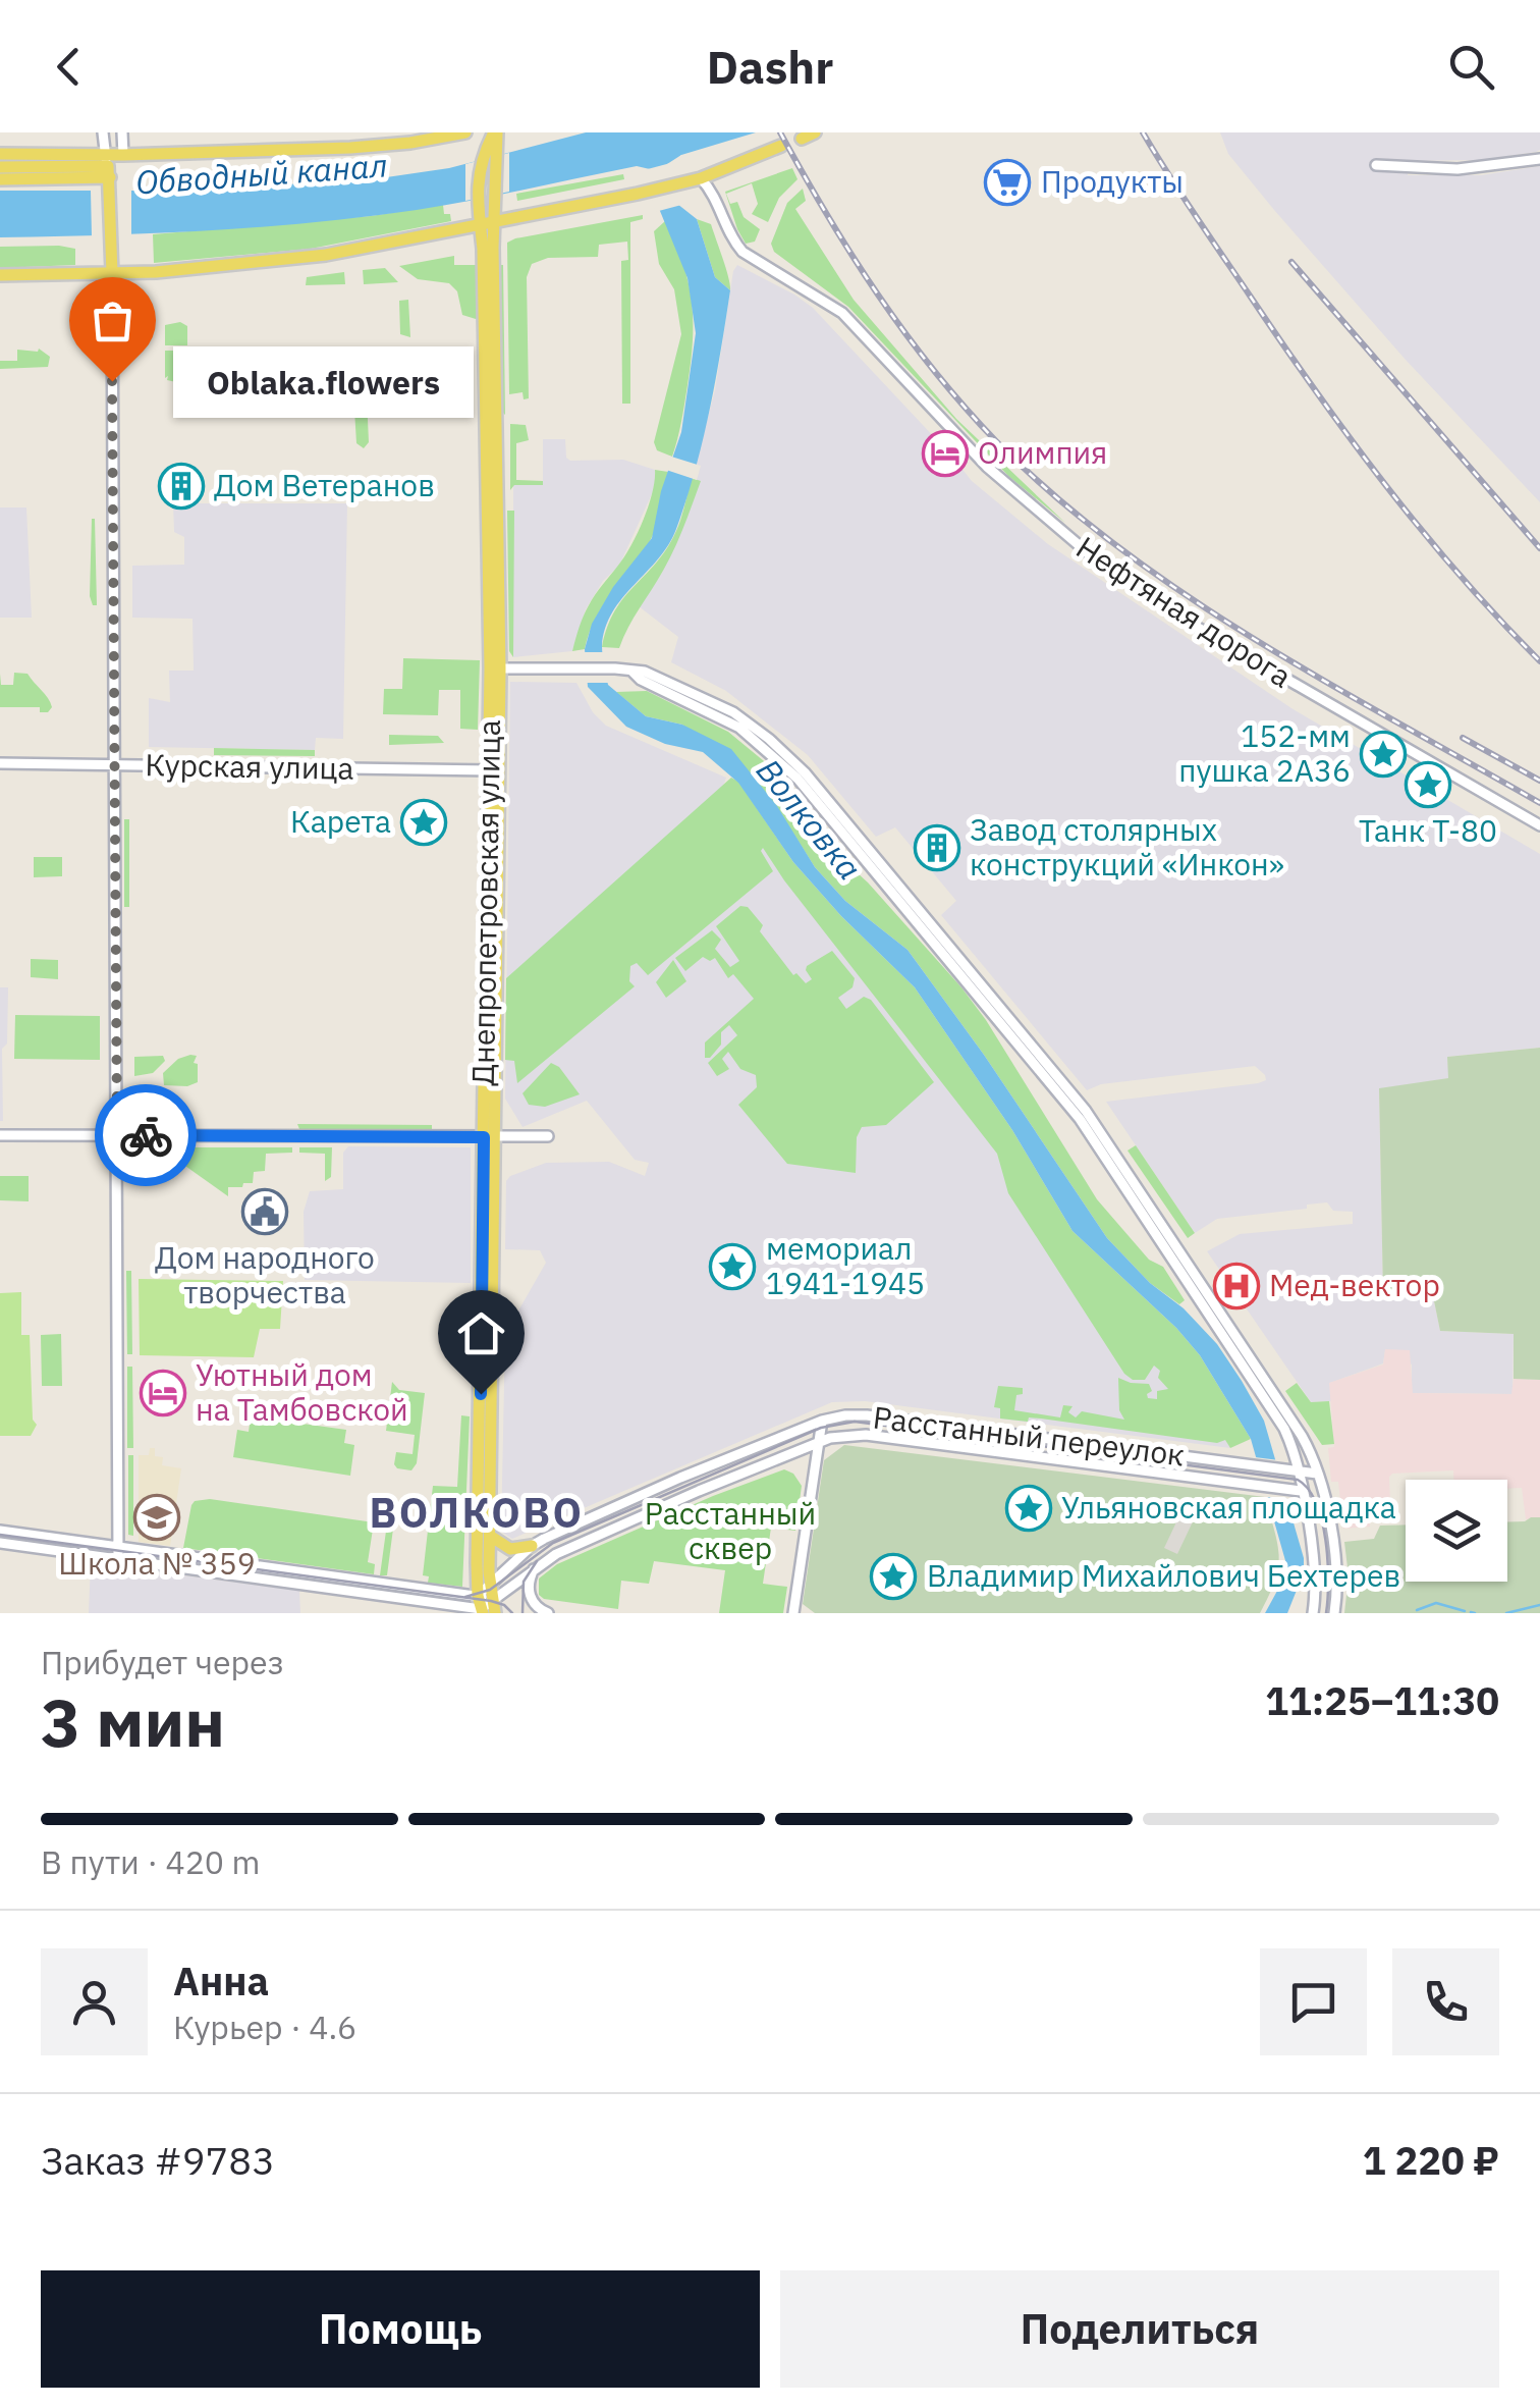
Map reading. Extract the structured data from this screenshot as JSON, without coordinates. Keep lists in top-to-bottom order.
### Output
{
  "streets": {
    "main road": ["Днепропетровская улица"],
    "street": ["Нефтяная дорога", "Курская улица", "Расстанный переулок"]
  },
  "crossings": [
    ["Курская улица", "Днепропетровская улица"],
    ["Днепропетровская улица", "Расстанный переулок"]
  ],
  "districts": ["ВОЛКОВО"],
  "water": ["Обводный канал", "Волковка"],
  "parks": ["Расстанный сквер"],
  "places": {
    "supermarket": ["Продукты"],
    "other": ["Oblaka.flowers"],
    "hotel": ["Олимпия", "Уютный дом на Тамбовской"],
    "building": ["Дом Ветеранов", "Завод столярных конструкций «Инкон»"],
    "place": [
      "152-мм пушка 2А36",
      "Танк Т-80",
      "Карета",
      "мемориал 1941-1945",
      "Ульяновская площадка",
      "Владимир Михайлович Бехтерев"
    ],
    "public building": ["Дом народного творчества"],
    "hospital": ["Мед-вектор"],
    "school or university": ["Школа № 359"]
  },
  "page": {
    "header": "Dashr",
    "bubble": "Oblaka.flowers",
    "heading": ["3 мин", "Прибудет через", "11:25–11:30"],
    "panel": [
      "Анна",
      "Курьер · 4.6",
      "Заказ #9783",
      "1 220 ₽"
    ],
    "bar": "В пути · 420 m",
    "buttons": ["Помощь", "Поделиться"]
  }
}
